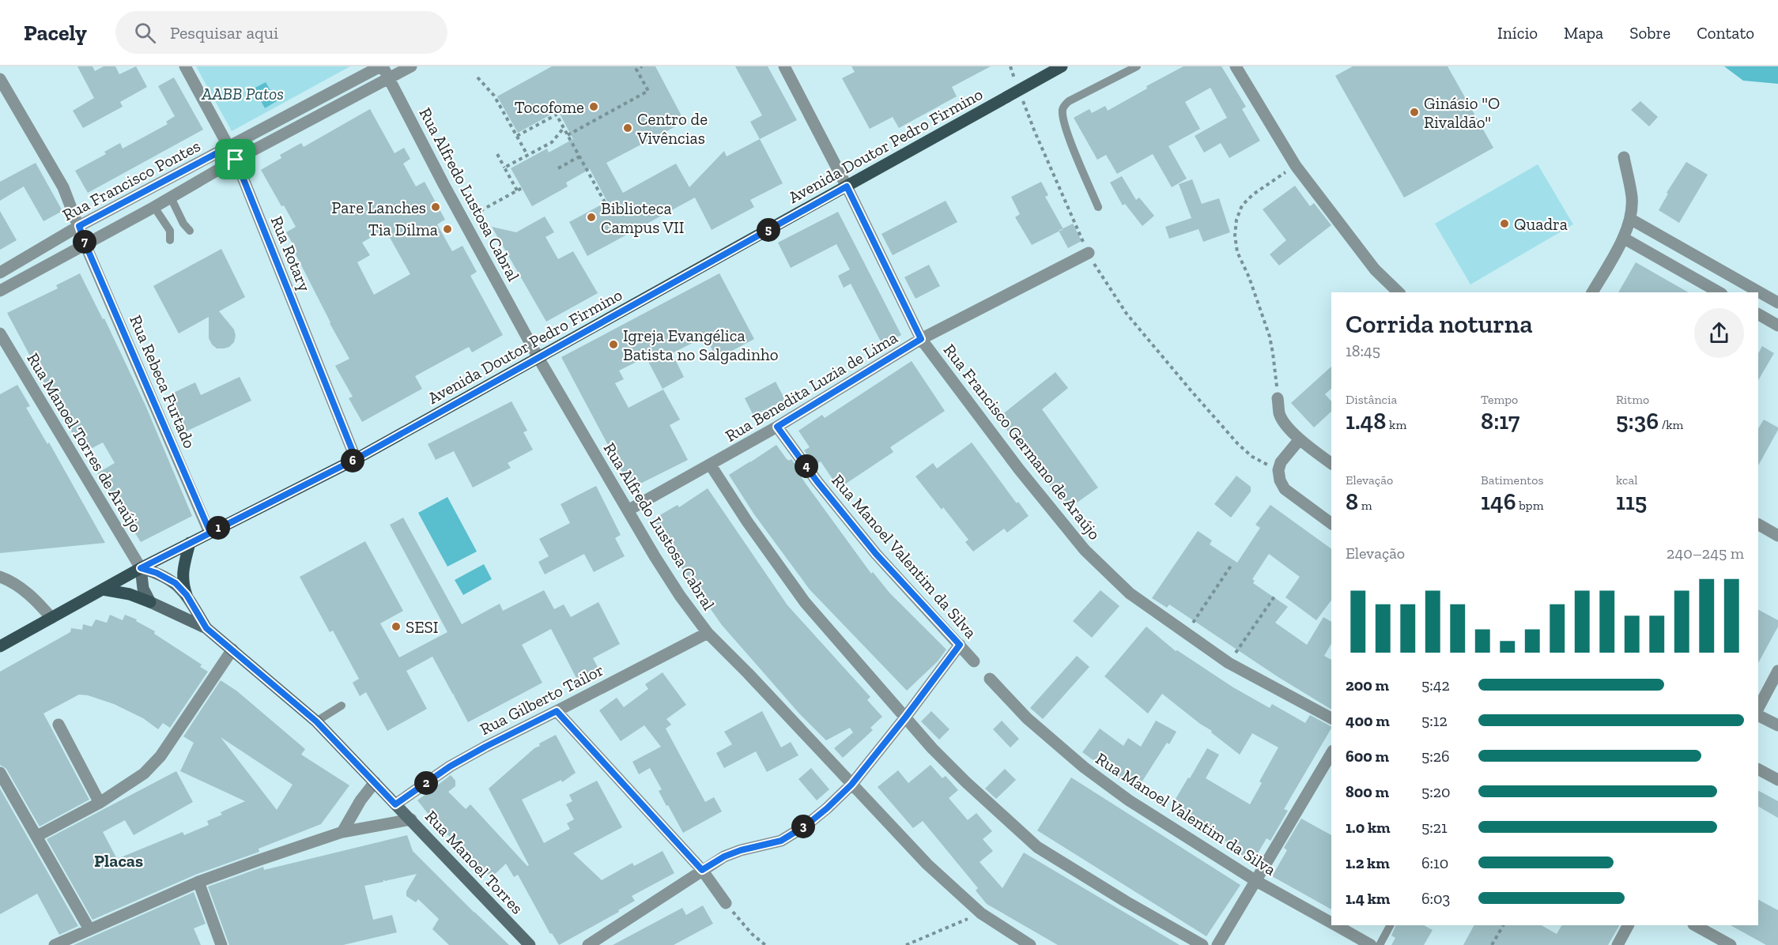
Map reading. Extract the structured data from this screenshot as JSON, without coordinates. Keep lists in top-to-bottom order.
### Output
{
  "streets": {
    "main road": ["Avenida Doutor Pedro Firmino", "Rua Manoel Torres"],
    "street": [
      "Rua Francisco Pontes",
      "Rua Alfredo Lustosa Cabral",
      "Rua Rotary",
      "Rua Rebeca Furtado",
      "Rua Benedita Luzia de Lima",
      "Rua Francisco Germano de Araújo",
      "Rua Manoel Torres de Araújo",
      "Rua Manoel Valentim da Silva",
      "Rua Gilberto Tailor"
    ]
  },
  "crossings": [
    ["Avenida Doutor Pedro Firmino", "Rua Alfredo Lustosa Cabral"],
    ["Avenida Doutor Pedro Firmino", "Rua Rotary"],
    ["Avenida Doutor Pedro Firmino", "Rua Rebeca Furtado"],
    ["Avenida Doutor Pedro Firmino", "Rua Francisco Germano de Araújo"],
    ["Avenida Doutor Pedro Firmino", "Rua Manoel Torres de Araújo"],
    ["Avenida Doutor Pedro Firmino", "Rua Manoel Torres"],
    ["Rua Francisco Pontes", "Rua Alfredo Lustosa Cabral"],
    ["Rua Francisco Pontes", "Rua Rotary"],
    ["Rua Francisco Pontes", "Rua Rebeca Furtado"],
    ["Rua Alfredo Lustosa Cabral", "Rua Benedita Luzia de Lima"],
    ["Rua Alfredo Lustosa Cabral", "Rua Gilberto Tailor"],
    ["Rua Benedita Luzia de Lima", "Rua Francisco Germano de Araújo"],
    ["Rua Benedita Luzia de Lima", "Rua Manoel Valentim da Silva"],
    ["Rua Manoel Torres de Araújo", "Rua Manoel Torres"],
    ["Rua Gilberto Tailor", "Rua Manoel Torres"]
  ],
  "districts": ["Placas"],
  "parks": ["AABB Patos"],
  "places": [
    "Tocofome",
    "Ginásio \"O Rivaldão\"",
    "Centro de Vivências",
    "Pare Lanches",
    "Biblioteca Campus VII",
    "Quadra",
    "Tia Dilma",
    "Igreja Evangélica Batista no Salgadinho",
    "SESI"
  ],
  "page": {
    "header": "Pacely",
    "search": "Pesquisar aqui",
    "nav": [
      "Início",
      "Mapa",
      "Sobre",
      "Contato"
    ],
    "pins": [
      "5",
      "7",
      "6",
      "4",
      "1",
      "2",
      "3"
    ],
    "heading": ["Corrida noturna", "18:45"],
    "stats": [
      ["Distância", "1.48 km"],
      ["Tempo", "8:17"],
      ["Ritmo", "5:36 /km"],
      ["Elevação", "8 m"],
      ["Batimentos", "146 bpm"],
      ["kcal", "115"]
    ],
    "chart": ["Elevação", "240–245 m"],
    "list": [
      {
        "name": "200 m",
        "note": "5:42"
      },
      {
        "name": "400 m",
        "note": "5:12"
      },
      {
        "name": "600 m",
        "note": "5:26"
      },
      {
        "name": "800 m",
        "note": "5:20"
      },
      {
        "name": "1.0 km",
        "note": "5:21"
      },
      {
        "name": "1.2 km",
        "note": "6:10"
      },
      {
        "name": "1.4 km",
        "note": "6:03"
      }
    ]
  }
}
